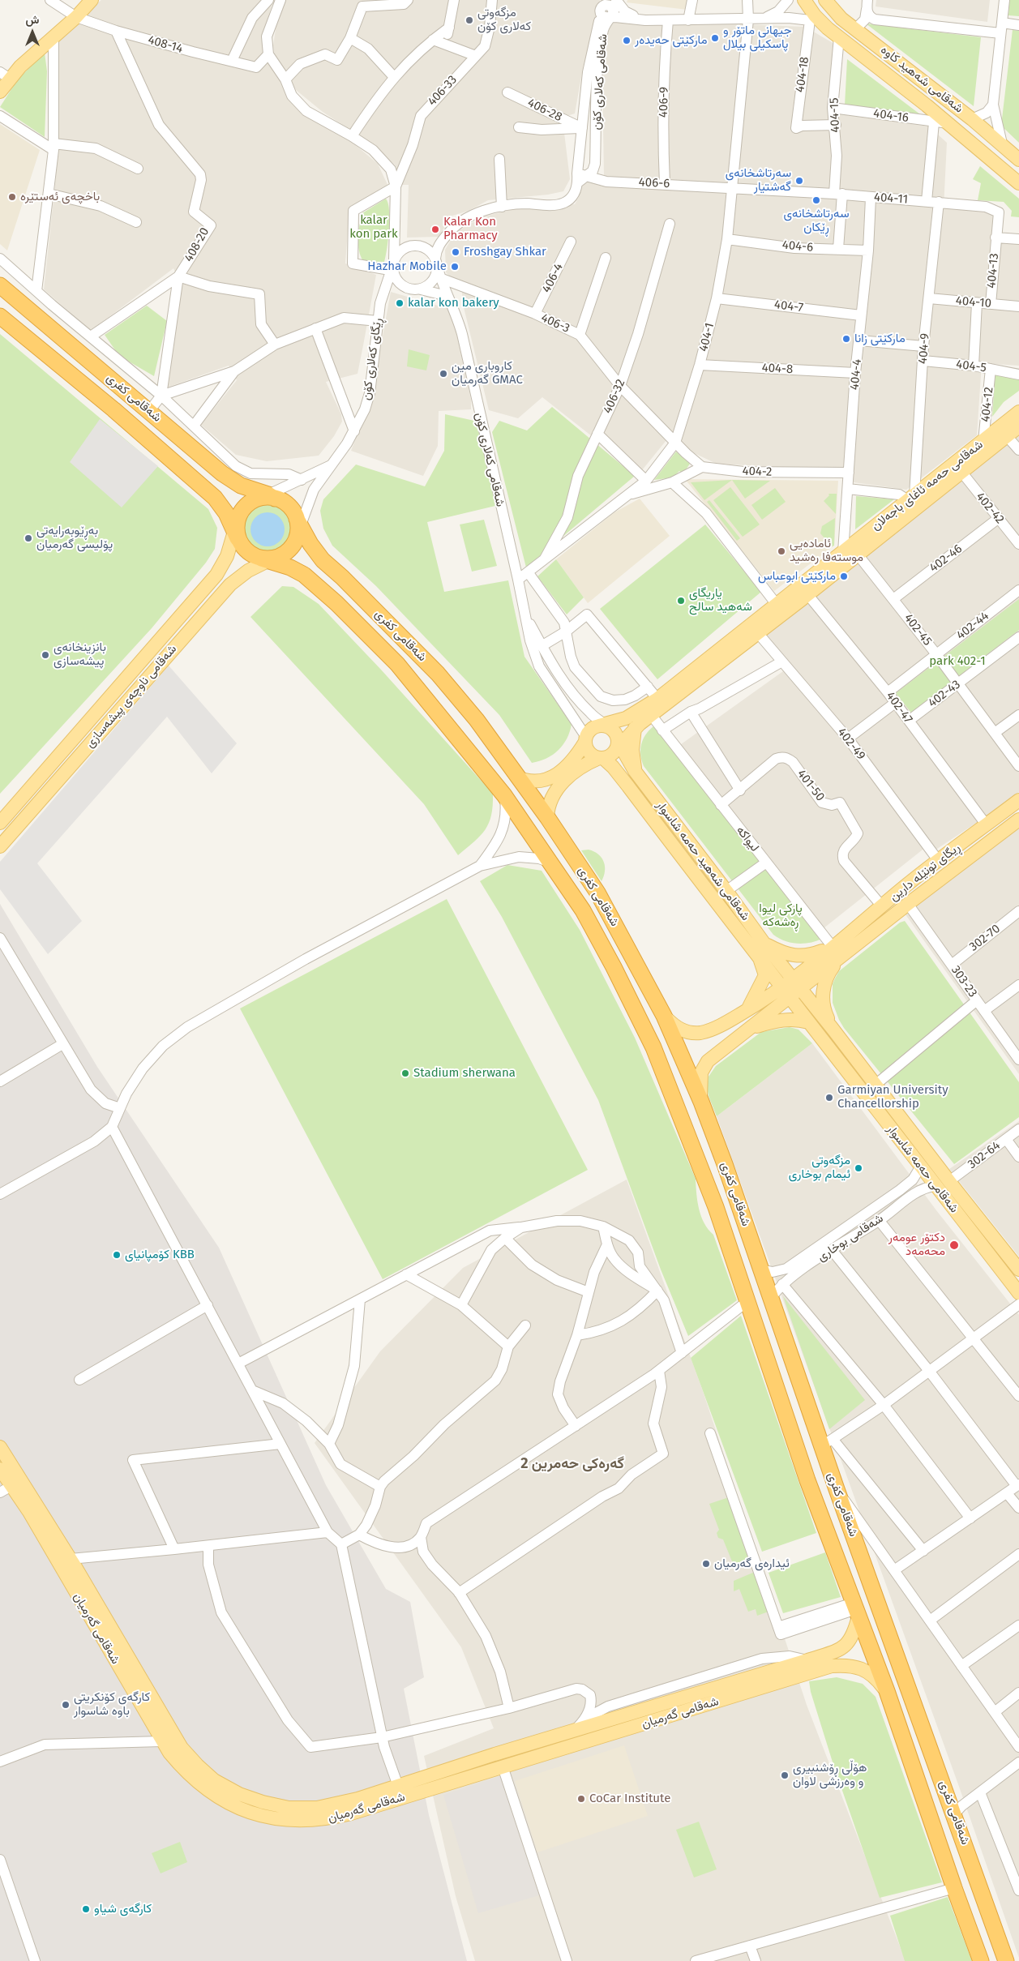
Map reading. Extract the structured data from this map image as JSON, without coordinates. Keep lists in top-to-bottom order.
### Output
{
  "streets": {
    "highway": ["شەقامی کفری"],
    "main road": [
      "شەقامی شەهید کاوە",
      "شەقامی حەمە ئاغای باجەلان",
      "شەقامی ناوچەی پیشەسازی",
      "شەقامی شەهید حەمە شاسوار",
      "ڕیگای تونێلە دارین",
      "شەقامی حەمە شاسوار",
      "شەقامی گەرمیان"
    ],
    "street": [
      "408-14",
      "404-18",
      "شەقامی کەلاری کۆن",
      "406-33",
      "406-9",
      "406-28",
      "404-15",
      "404-16",
      "406-6",
      "404-11",
      "408-20",
      "404-6",
      "404-13",
      "406-4",
      "404-10",
      "404-7",
      "406-3",
      "404-1",
      "404-9",
      "ڕێگای کەلاری کۆن",
      "404-5",
      "404-8",
      "404-4",
      "406-32",
      "404-12",
      "404-2",
      "402-42",
      "402-46",
      "402-44",
      "402-45",
      "402-43",
      "402-47",
      "402-49",
      "401-50",
      "لیواکە",
      "302-70",
      "303-23",
      "302-64",
      "شەقامی بوخاری"
    ]
  },
  "crossings": [
    ["408-14", "408-20"],
    ["404-18", "شەقامی کەلاری کۆن"],
    ["404-18", "404-15"],
    ["شەقامی شەهید کاوە", "404-15"],
    ["شەقامی شەهید کاوە", "404-16"],
    ["شەقامی کەلاری کۆن", "406-9"],
    ["شەقامی کەلاری کۆن", "406-28"],
    ["شەقامی کەلاری کۆن", "406-6"],
    ["شەقامی کەلاری کۆن", "406-3"],
    ["شەقامی کەلاری کۆن", "404-1"],
    ["شەقامی کەلاری کۆن", "ڕێگای کەلاری کۆن"],
    ["406-9", "406-6"],
    ["404-15", "404-16"],
    ["404-15", "404-11"],
    ["404-15", "404-6"],
    ["406-6", "404-11"],
    ["406-6", "404-1"],
    ["404-11", "404-13"],
    ["404-11", "404-1"],
    ["404-11", "404-9"],
    ["404-11", "404-4"],
    ["404-6", "404-1"],
    ["404-6", "404-4"],
    ["404-13", "404-10"],
    ["406-4", "406-3"],
    ["404-10", "404-9"],
    ["404-7", "404-1"],
    ["404-7", "404-4"],
    ["406-3", "404-1"],
    ["406-3", "406-32"],
    ["404-1", "404-8"],
    ["404-1", "406-32"],
    ["404-9", "404-5"],
    ["404-9", "شەقامی حەمە ئاغای باجەلان"],
    ["404-5", "404-12"],
    ["404-8", "404-4"],
    ["404-4", "404-2"],
    ["404-4", "شەقامی حەمە ئاغای باجەلان"],
    ["شەقامی کفری", "شەقامی ناوچەی پیشەسازی"],
    ["شەقامی کفری", "شەقامی بوخاری"],
    ["شەقامی کفری", "شەقامی گەرمیان"],
    ["404-12", "شەقامی حەمە ئاغای باجەلان"],
    ["شەقامی حەمە ئاغای باجەلان", "402-42"],
    ["شەقامی حەمە ئاغای باجەلان", "402-45"],
    ["شەقامی حەمە ئاغای باجەلان", "402-47"],
    ["شەقامی حەمە ئاغای باجەلان", "402-49"],
    ["شەقامی حەمە ئاغای باجەلان", "لیواکە"],
    ["شەقامی حەمە ئاغای باجەلان", "شەقامی شەهید حەمە شاسوار"],
    ["402-42", "402-46"],
    ["402-46", "402-45"],
    ["402-44", "402-45"],
    ["402-44", "402-47"],
    ["402-45", "402-43"],
    ["402-43", "402-47"],
    ["402-47", "ڕیگای تونێلە دارین"],
    ["402-49", "ڕیگای تونێلە دارین"],
    ["401-50", "لیواکە"],
    ["401-50", "ڕیگای تونێلە دارین"],
    ["لیواکە", "ڕیگای تونێلە دارین"],
    ["شەقامی شەهید حەمە شاسوار", "ڕیگای تونێلە دارین"],
    ["شەقامی شەهید حەمە شاسوار", "شەقامی حەمە شاسوار"],
    ["ڕیگای تونێلە دارین", "شەقامی حەمە شاسوار"],
    ["302-70", "303-23"],
    ["302-64", "شەقامی حەمە شاسوار"],
    ["شەقامی حەمە شاسوار", "شەقامی بوخاری"]
  ],
  "districts": ["گەرەکی حەمرین 2"],
  "parks": ["kalar kon park", "park 402-1", "پارکی لیوا ڕەشەکە"],
  "places": [
    "مزگەوتی کەلاری کۆن",
    "جیهانی ماتۆر و پاسکیلی بیلال",
    "مارکێتی حەیدەر",
    "سەرتاشخانەی گەشتیار",
    "باخچەی ئەستێرە",
    "سەرتاشخانەی ڕێکان",
    "Kalar Kon Pharmacy",
    "Froshgay Shkar",
    "Hazhar Mobile",
    "kalar kon bakery",
    "مارکێتی زانا",
    "کاروباری مین گەرمیان GMAC",
    "بەڕێوبەرایەتی پۆلیسی گەرمیان",
    "ئامادەیی موستەفا رەشید",
    "مارکێتی ابوعباس",
    "یاریگای شەهید سالح",
    "بانزینخانەی پیشەسازی",
    "Stadium sherwana",
    "Garmiyan University Chancellorship",
    "مزگەوتی ئیمام بوخاری",
    "دکتۆر عومەر محەمەد",
    "کۆمپانیای KBB",
    "ئیدارەی گەرمیان",
    "کارگەی کۆنکریتی باوە شاسوار",
    "هۆڵی ڕۆشنبیری و وەرزشی لاوان",
    "CoCar Institute",
    "کارگەی شیاو"
  ],
  "north": "top"
}
